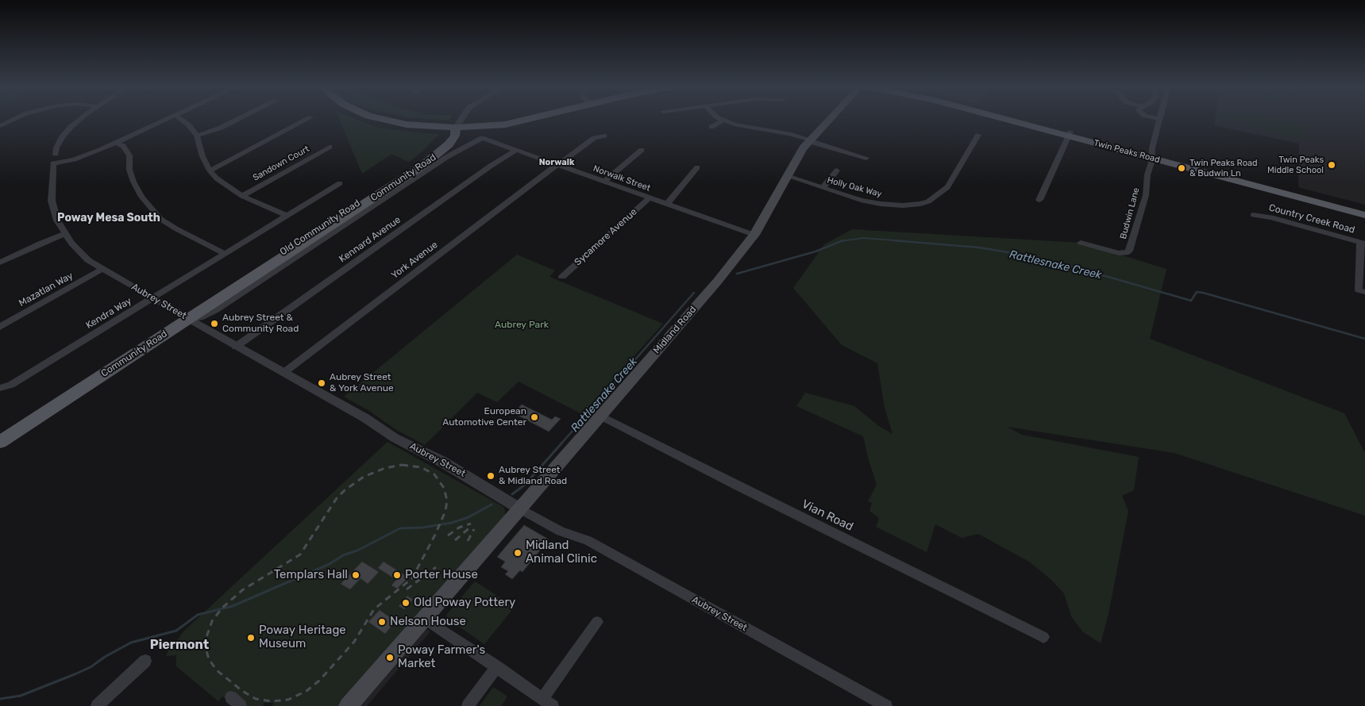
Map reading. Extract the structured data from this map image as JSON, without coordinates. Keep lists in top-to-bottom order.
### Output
{
  "streets": {
    "main road": ["Twin Peaks Road", "Community Road", "Midland Road"],
    "street": [
      "Sandown Court",
      "Norwalk Street",
      "Holly Oak Way",
      "Budwin Lane",
      "Country Creek Road",
      "Old Community Road",
      "Sycamore Avenue",
      "Kennard Avenue",
      "York Avenue",
      "Mazatlan Way",
      "Aubrey Street",
      "Kendra Way",
      "Vian Road"
    ]
  },
  "crossings": [
    ["Twin Peaks Road", "Budwin Lane"],
    ["Community Road", "Old Community Road"],
    ["Community Road", "Aubrey Street"],
    ["Norwalk Street", "Old Community Road"],
    ["Norwalk Street", "Sycamore Avenue"],
    ["Norwalk Street", "Kennard Avenue"],
    ["Norwalk Street", "York Avenue"],
    ["Norwalk Street", "Midland Road"],
    ["Holly Oak Way", "Midland Road"],
    ["Old Community Road", "Aubrey Street"],
    ["Kennard Avenue", "Aubrey Street"],
    ["York Avenue", "Aubrey Street"],
    ["Mazatlan Way", "Aubrey Street"],
    ["Aubrey Street", "Kendra Way"],
    ["Aubrey Street", "Midland Road"],
    ["Midland Road", "Vian Road"]
  ],
  "districts": ["Norwalk", "Poway Mesa South", "Piermont"],
  "water": ["Rattlesnake Creek"],
  "parks": ["Aubrey Park"],
  "places": [
    "Twin Peaks Middle School",
    "Twin Peaks Road & Budwin Ln",
    "Aubrey Street & Community Road",
    "Aubrey Street & York Avenue",
    "European Automotive Center",
    "Aubrey Street & Midland Road",
    "Midland Animal Clinic",
    "Templars Hall",
    "Porter House",
    "Old Poway Pottery",
    "Nelson House",
    "Poway Heritage Museum",
    "Poway Farmer's Market"
  ]
}
